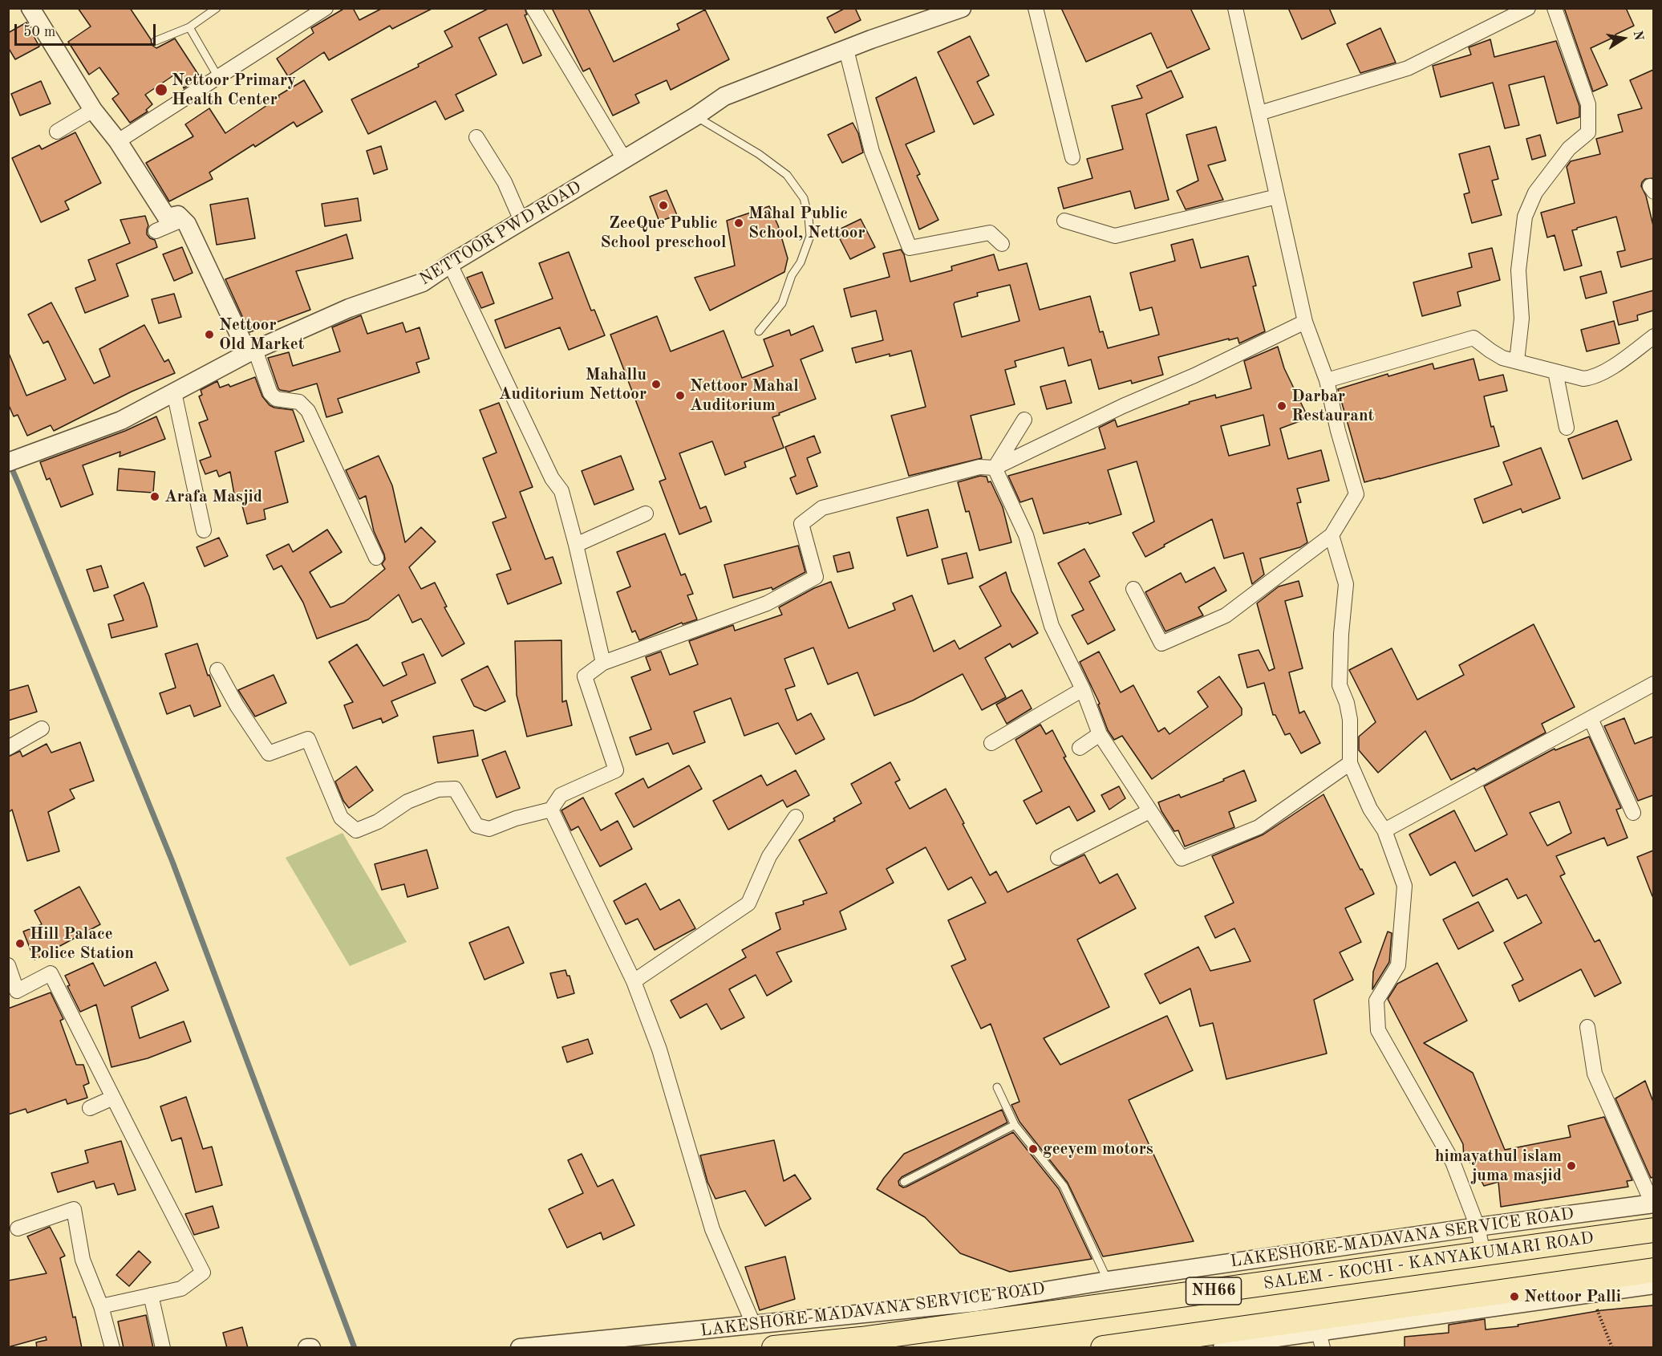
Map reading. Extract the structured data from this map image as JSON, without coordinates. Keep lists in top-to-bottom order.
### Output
{
  "streets": {
    "highway": ["SALEM - KOCHI - KANYAKUMARI ROAD", "NH66"],
    "street": ["NETTOOR PWD ROAD", "LAKESHORE-MADAVANA SERVICE ROAD"]
  },
  "places": [
    "Nettoor Primary Health Center",
    "ZeeQue Public School preschool",
    "Mahal Public School, Nettoor",
    "Nettoor Old Market",
    "Mahallu Auditorium Nettoor",
    "Nettoor Mahal Auditorium",
    "Darbar Restaurant",
    "Arafa Masjid",
    "Hill Palace Police Station",
    "geeyem motors",
    "himayathul islam juma masjid",
    "Nettoor Palli"
  ],
  "scale_bar": "50 m",
  "north": "right"
}
